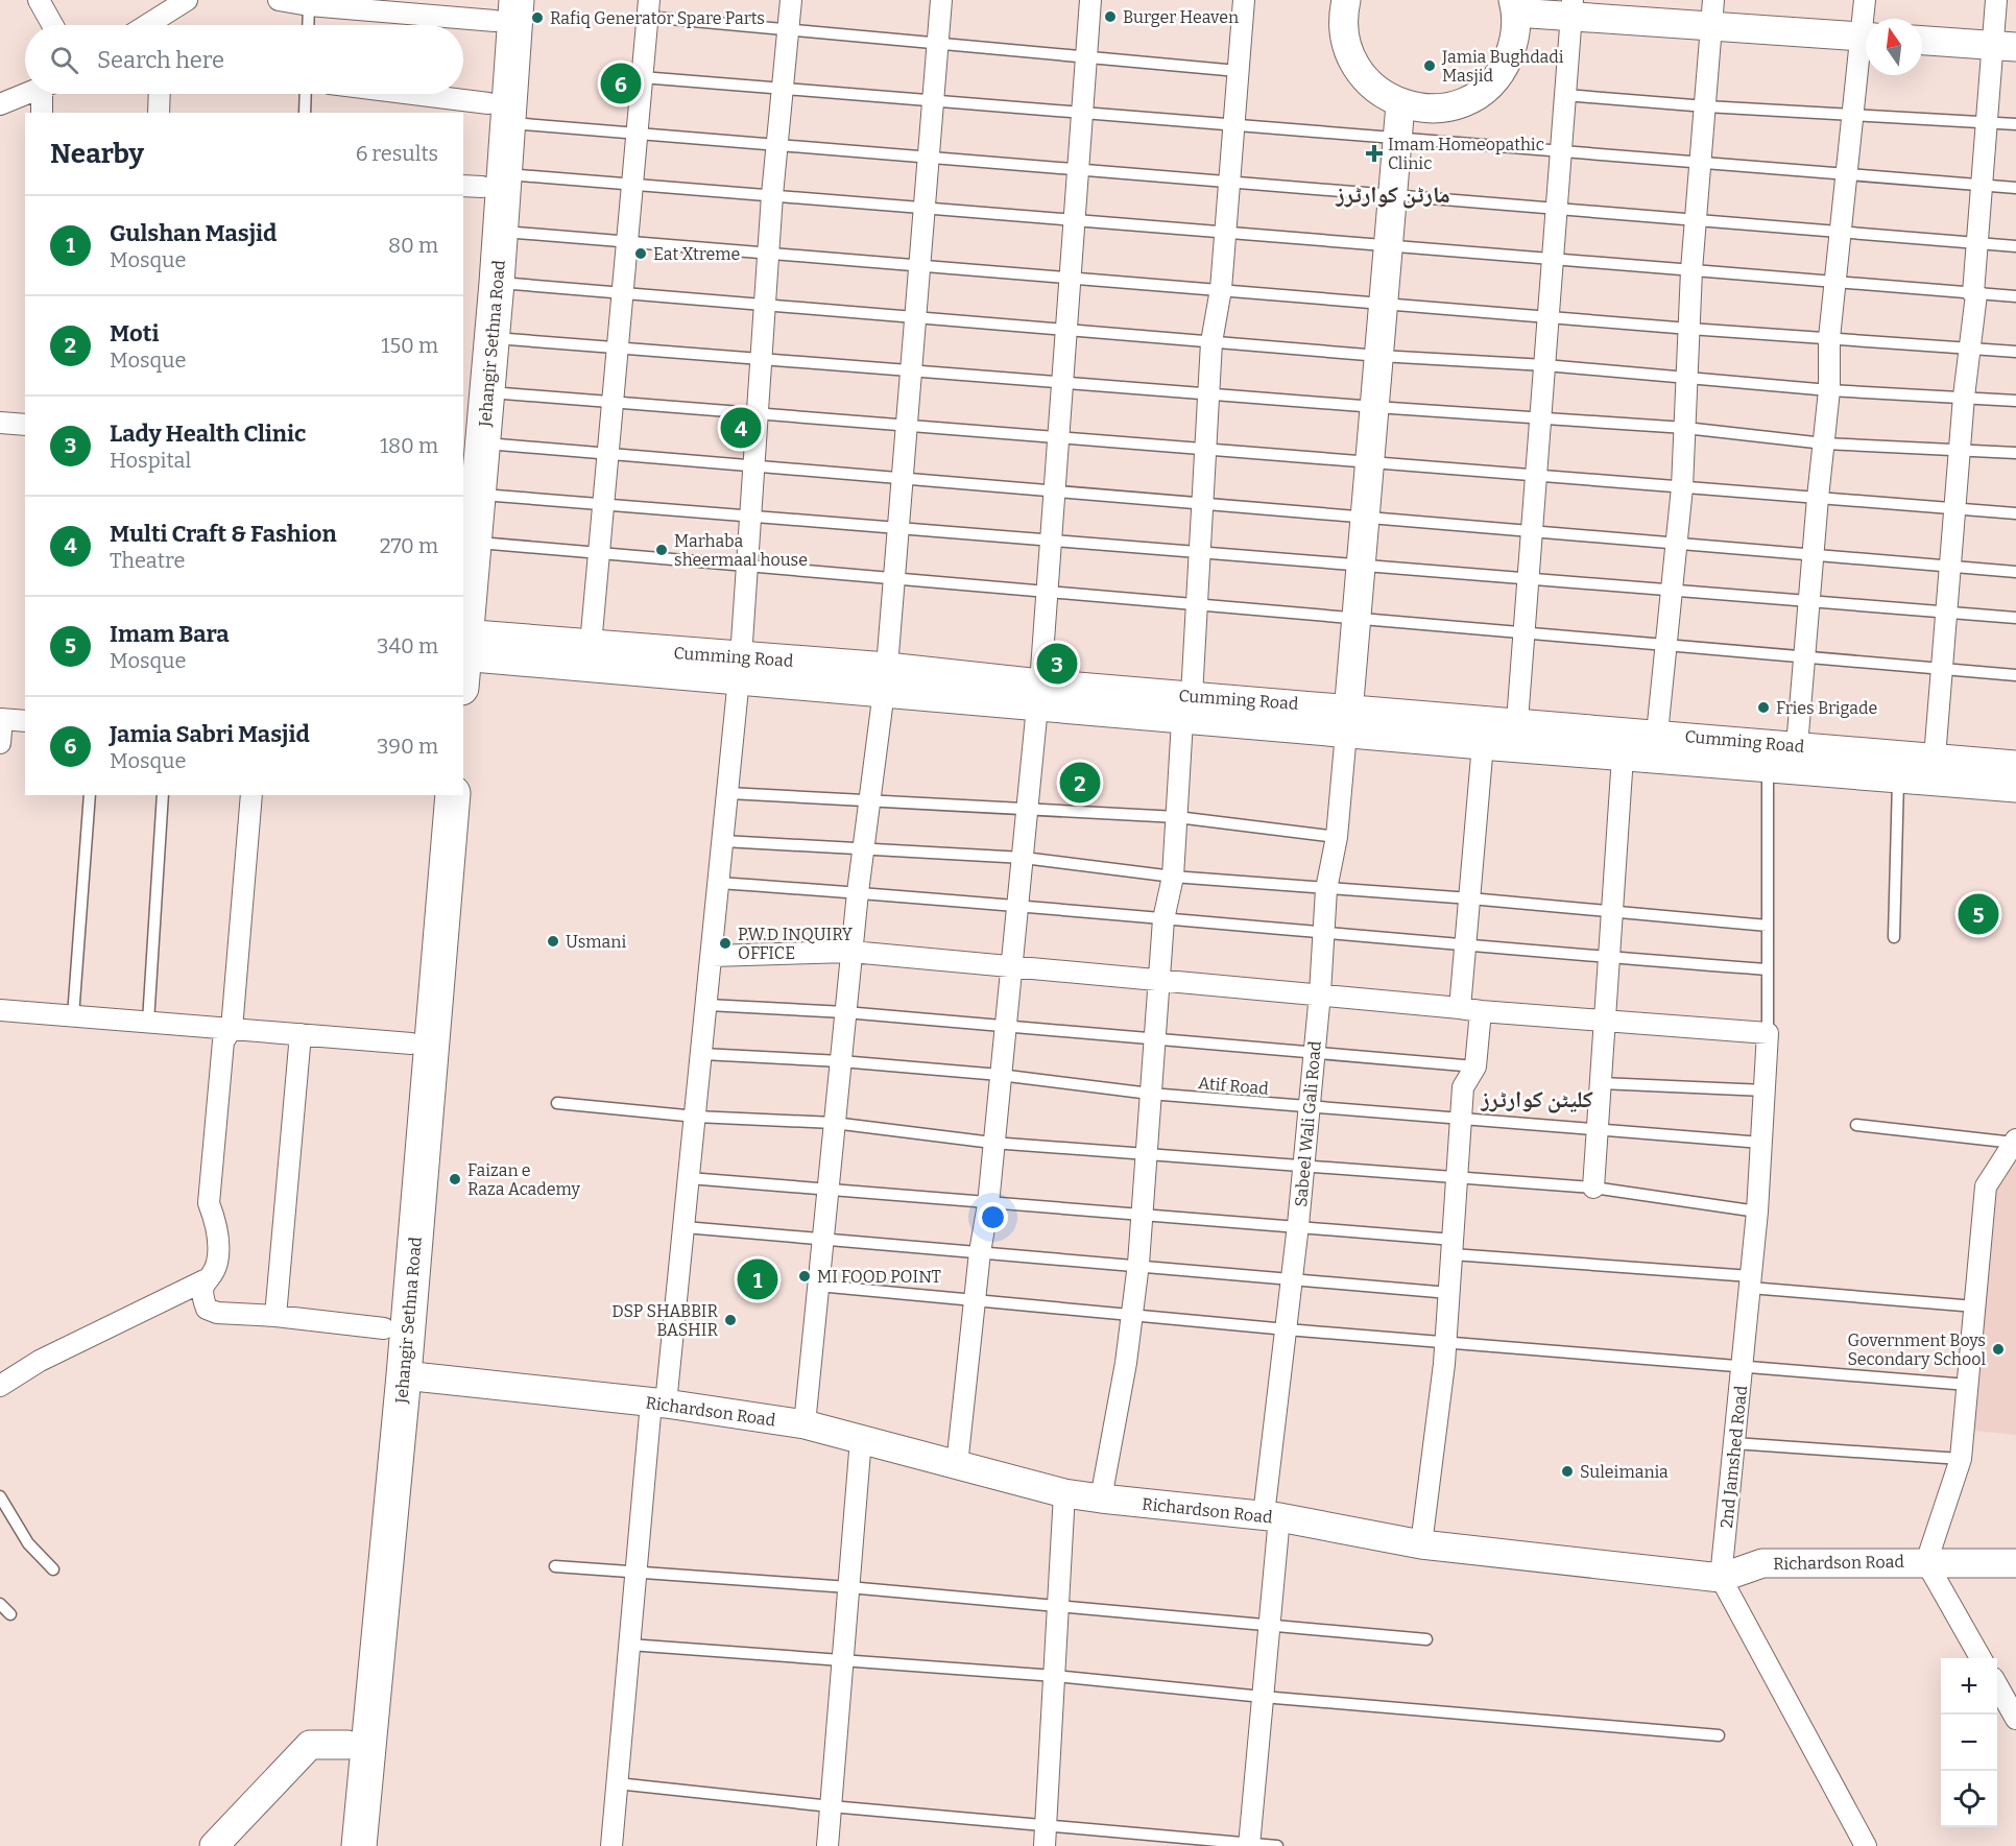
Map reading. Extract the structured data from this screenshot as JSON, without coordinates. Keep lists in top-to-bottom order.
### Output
{
  "streets": {
    "highway": ["Jehangir Sethna Road"],
    "street": [
      "Cumming Road",
      "Sabeel Wali Gali Road",
      "Richardson Road",
      "2nd Jamshed Road"
    ],
    "lane": ["Atif Road"]
  },
  "crossings": [
    ["Jehangir Sethna Road", "Cumming Road"],
    ["Jehangir Sethna Road", "Richardson Road"],
    ["Cumming Road", "Sabeel Wali Gali Road"],
    ["Atif Road", "Sabeel Wali Gali Road"],
    ["Atif Road", "2nd Jamshed Road"],
    ["Sabeel Wali Gali Road", "Richardson Road"],
    ["Richardson Road", "2nd Jamshed Road"]
  ],
  "districts": ["مارٹن کوارٹرز", "کلیٹن کوارٹرز"],
  "places": {
    "other": [
      "Burger Heaven",
      "Rafiq Generator Spare Parts",
      "Jamia Bughdadi Masjid",
      "Eat Xtreme",
      "Marhaba sheermaal house",
      "Fries Brigade",
      "Usmani",
      "P.W.D INQUIRY OFFICE",
      "Faizan e Raza Academy",
      "MI FOOD POINT",
      "DSP SHABBIR BASHIR",
      "Government Boys Secondary School",
      "Suleimania"
    ],
    "health": ["Imam Homeopathic Clinic"]
  },
  "north": "top",
  "page": {
    "search": "Search here",
    "pins": [
      "6",
      "4",
      "3",
      "2",
      "5",
      "1"
    ],
    "heading": ["Nearby", "6 results"],
    "list": [
      {
        "mark": "1",
        "name": "Gulshan Masjid",
        "note": "Mosque",
        "value": "80 m"
      },
      {
        "mark": "2",
        "name": "Moti",
        "note": "Mosque",
        "value": "150 m"
      },
      {
        "mark": "3",
        "name": "Lady Health Clinic",
        "note": "Hospital",
        "value": "180 m"
      },
      {
        "mark": "4",
        "name": "Multi Craft & Fashion",
        "note": "Theatre",
        "value": "270 m"
      },
      {
        "mark": "5",
        "name": "Imam Bara",
        "note": "Mosque",
        "value": "340 m"
      },
      {
        "mark": "6",
        "name": "Jamia Sabri Masjid",
        "note": "Mosque",
        "value": "390 m"
      }
    ],
    "map_buttons": ["+", "−"]
  }
}
